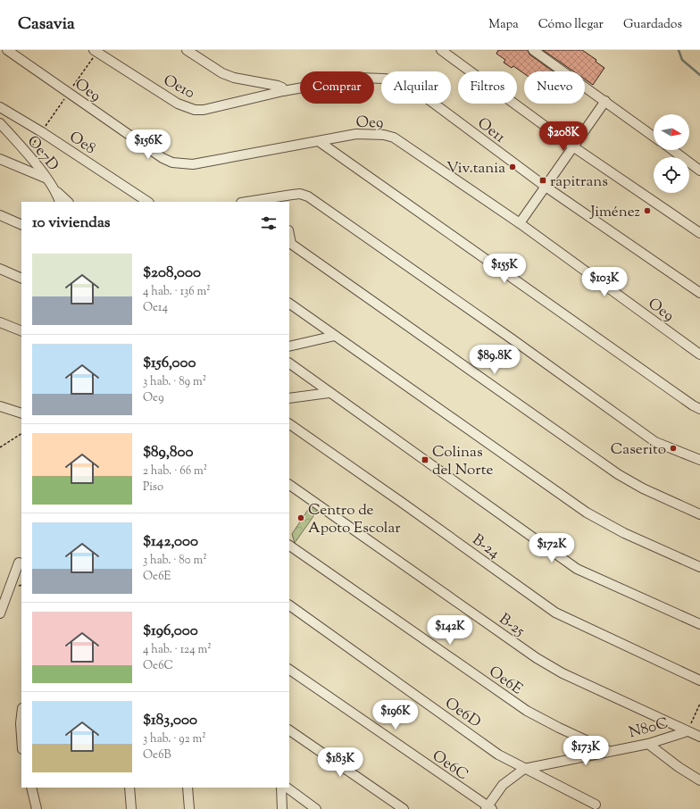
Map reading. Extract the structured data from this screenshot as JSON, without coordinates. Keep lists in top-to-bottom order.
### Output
{
  "streets": {
    "street": [
      "Oe10",
      "Oe9",
      "Oe11",
      "Oe8",
      "Oe7D",
      "B-24",
      "B-25",
      "Oe6E",
      "Oe6D",
      "N80C",
      "Oe6C"
    ]
  },
  "crossings": [
    ["Oe10", "Oe11"],
    ["B-25", "N80C"],
    ["Oe6E", "N80C"],
    ["Oe6D", "N80C"],
    ["N80C", "Oe6C"]
  ],
  "places": {
    "other": [
      "Viv.tania",
      "Jiménez",
      "Caserito",
      "Centro de Apoto Escolar"
    ],
    "transit": ["rapitrans", "Colinas del Norte"]
  },
  "north": "right",
  "page": {
    "header": "Casavia",
    "nav": ["Mapa", "Cómo llegar", "Guardados"],
    "chip": [
      "Comprar",
      "Alquilar",
      "Filtros",
      "Nuevo"
    ],
    "price": [
      "$208K",
      "$156K",
      "$155K",
      "$103K",
      "$89.8K",
      "$172K",
      "$142K",
      "$196K",
      "$173K",
      "$183K"
    ],
    "heading": "10 viviendas",
    "list": [
      {
        "name": "$208,000",
        "note": "4 hab. · 136 m² · Oe14"
      },
      {
        "name": "$156,000",
        "note": "3 hab. · 89 m² · Oe9"
      },
      {
        "name": "$89,800",
        "note": "2 hab. · 66 m² · Piso"
      },
      {
        "name": "$142,000",
        "note": "3 hab. · 80 m² · Oe6E"
      },
      {
        "name": "$196,000",
        "note": "4 hab. · 124 m² · Oe6C"
      },
      {
        "name": "$183,000",
        "note": "3 hab. · 92 m² · Oe6B"
      }
    ]
  }
}
